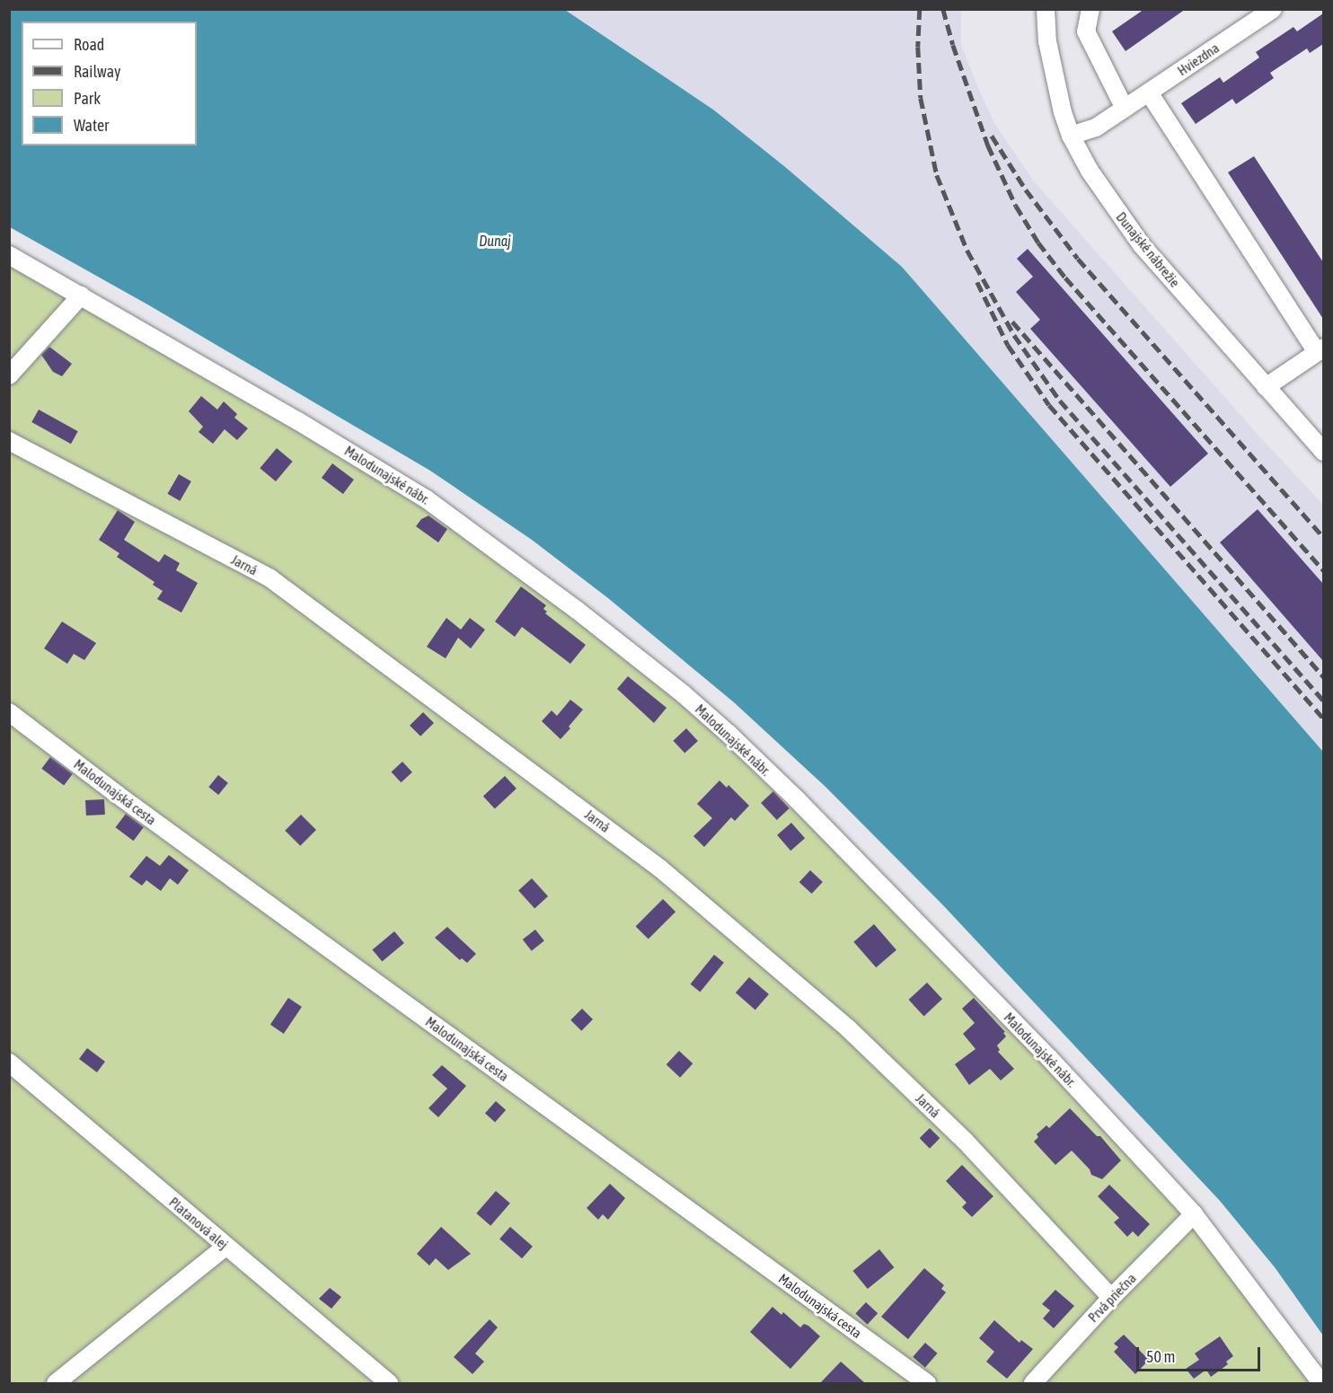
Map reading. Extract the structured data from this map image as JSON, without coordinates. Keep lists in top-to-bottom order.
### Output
{
  "streets": {
    "street": [
      "Hviezdna",
      "Dunajské nábrežie",
      "Malodunajské nábr.",
      "Jarná",
      "Malodunajská cesta",
      "Platanová alej",
      "Prvá priečna"
    ]
  },
  "crossings": [
    ["Hviezdna", "Dunajské nábrežie"],
    ["Malodunajské nábr.", "Prvá priečna"],
    ["Jarná", "Prvá priečna"]
  ],
  "water": ["Dunaj"],
  "legend": [
    "Road",
    "Railway",
    "Park",
    "Water"
  ],
  "scale_bar": "50 m"
}
